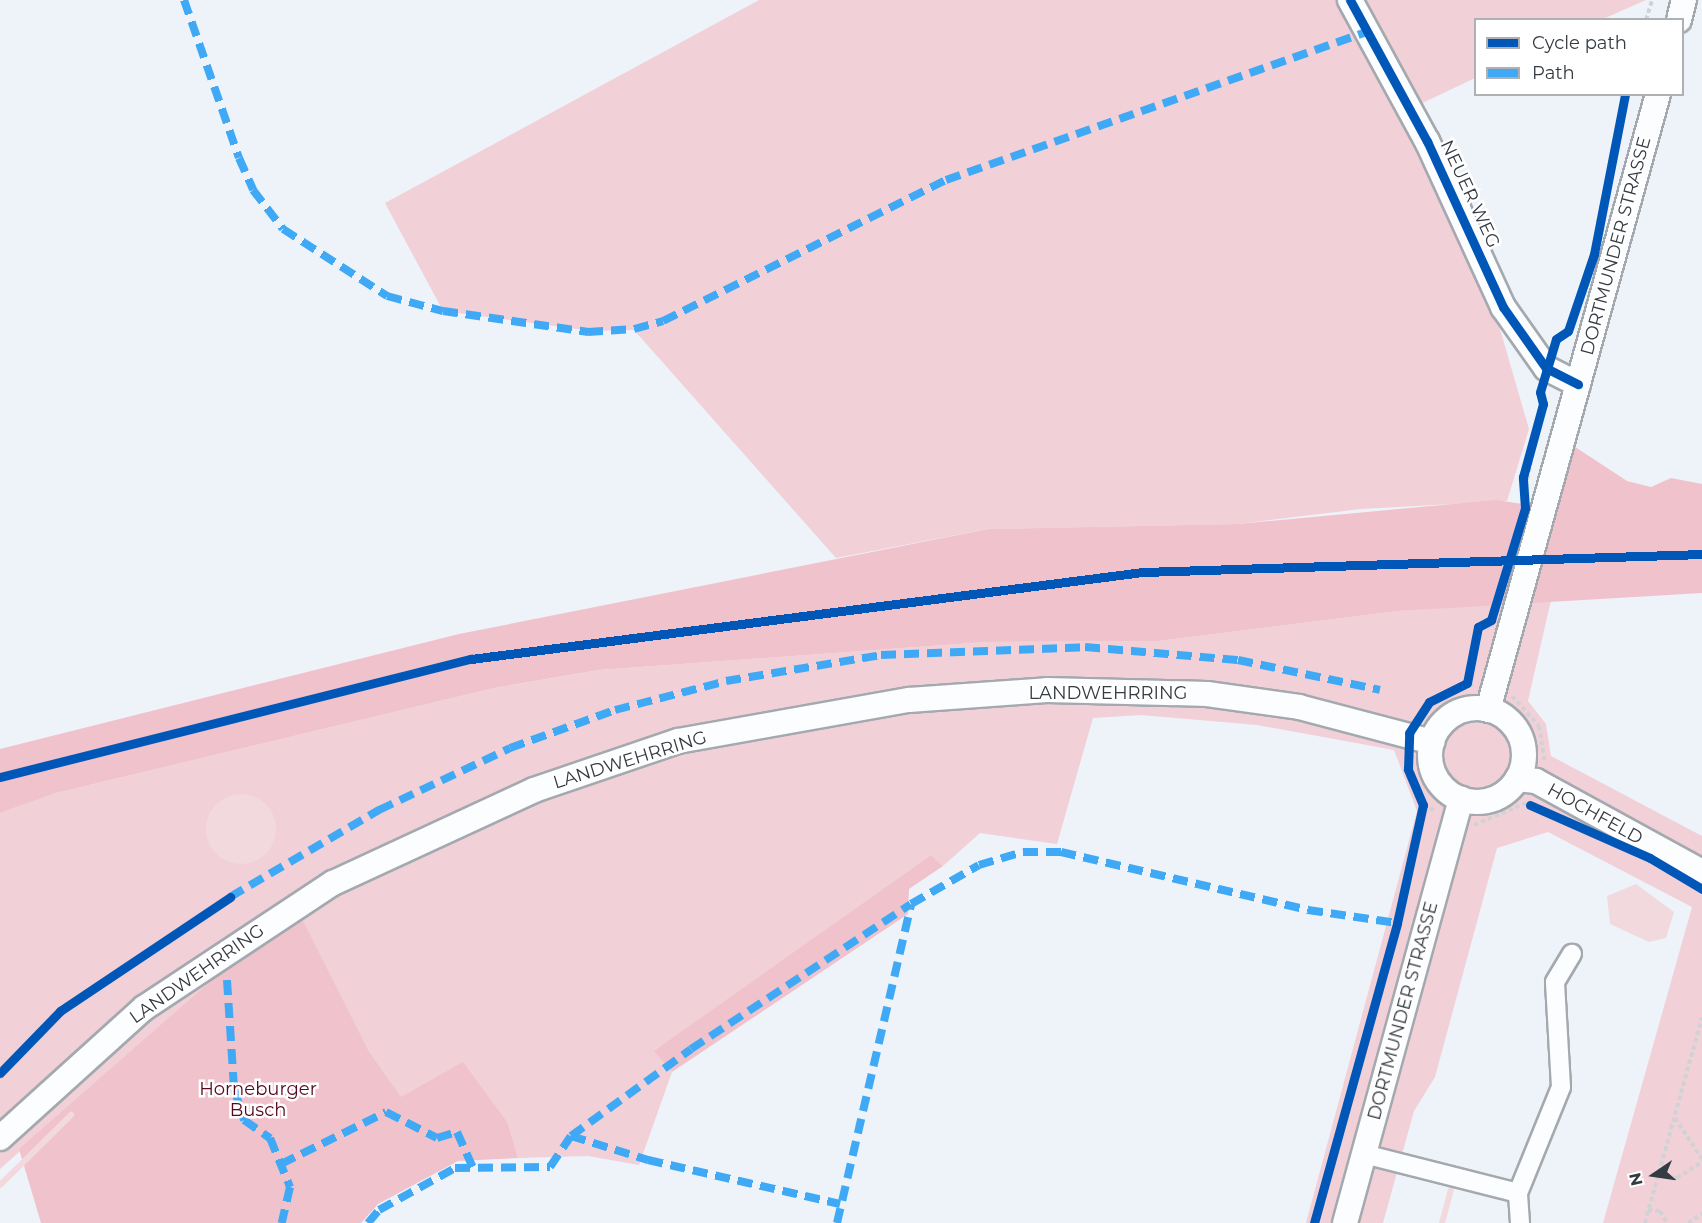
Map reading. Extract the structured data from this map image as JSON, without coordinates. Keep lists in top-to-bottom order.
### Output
{
  "streets": {
    "main road": [
      "NEUER WEG",
      "DORTMUNDER STRASSE",
      "LANDWEHRRING",
      "HOCHFELD"
    ]
  },
  "crossings": [
    ["NEUER WEG", "DORTMUNDER STRASSE"],
    ["DORTMUNDER STRASSE", "LANDWEHRRING"],
    ["DORTMUNDER STRASSE", "HOCHFELD"],
    ["LANDWEHRRING", "HOCHFELD"]
  ],
  "parks": ["Horneburger Busch"],
  "legend": ["Cycle path", "Path"],
  "north": "left"
}
